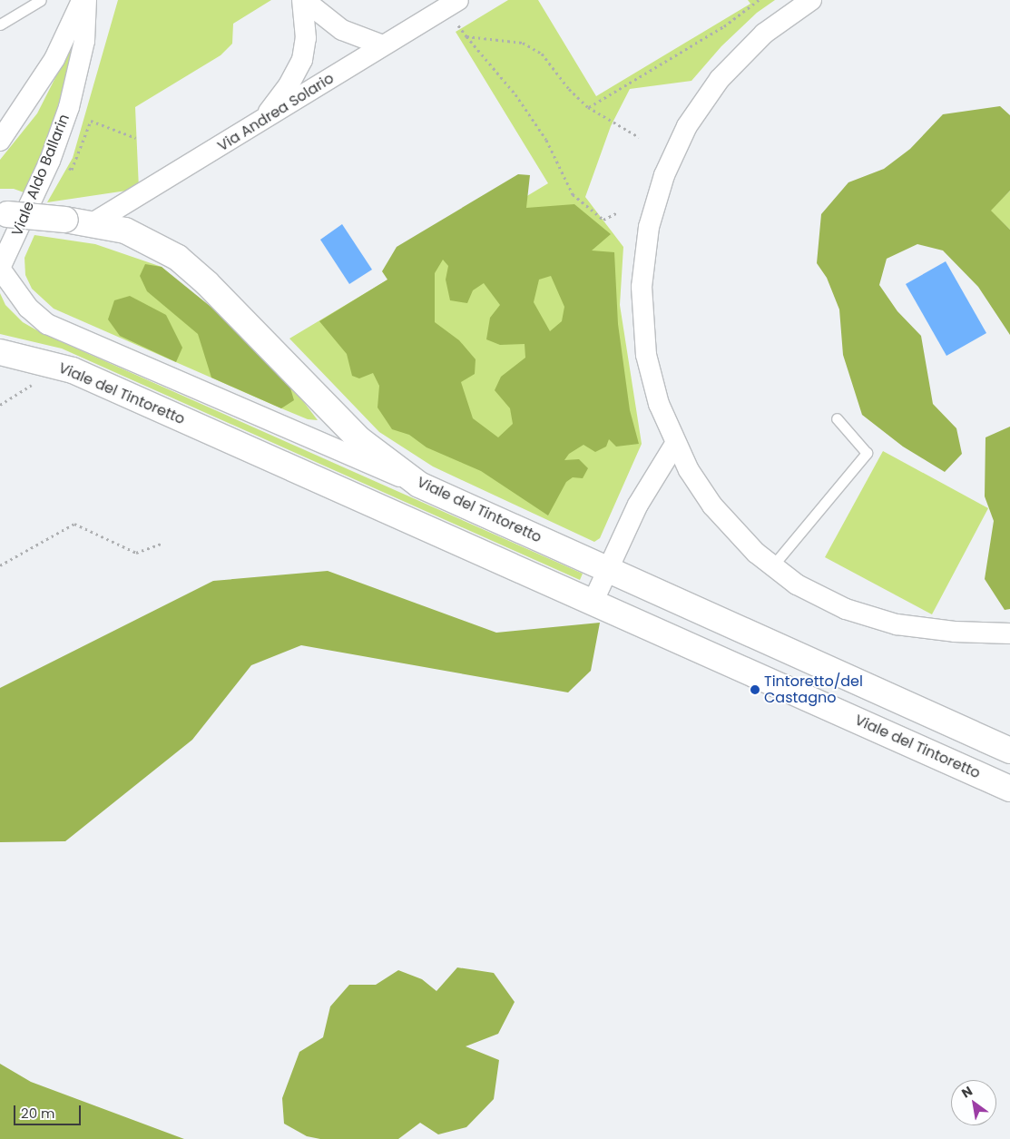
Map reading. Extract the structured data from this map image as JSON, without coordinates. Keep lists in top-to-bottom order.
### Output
{
  "streets": {
    "main road": ["Viale del Tintoretto"],
    "street": ["Via Andrea Solario", "Viale Aldo Ballarin"]
  },
  "crossings": [
    ["Via Andrea Solario", "Viale del Tintoretto"]
  ],
  "places": ["Tintoretto/del Castagno"],
  "scale_bar": "20 m",
  "north": "top left"
}
